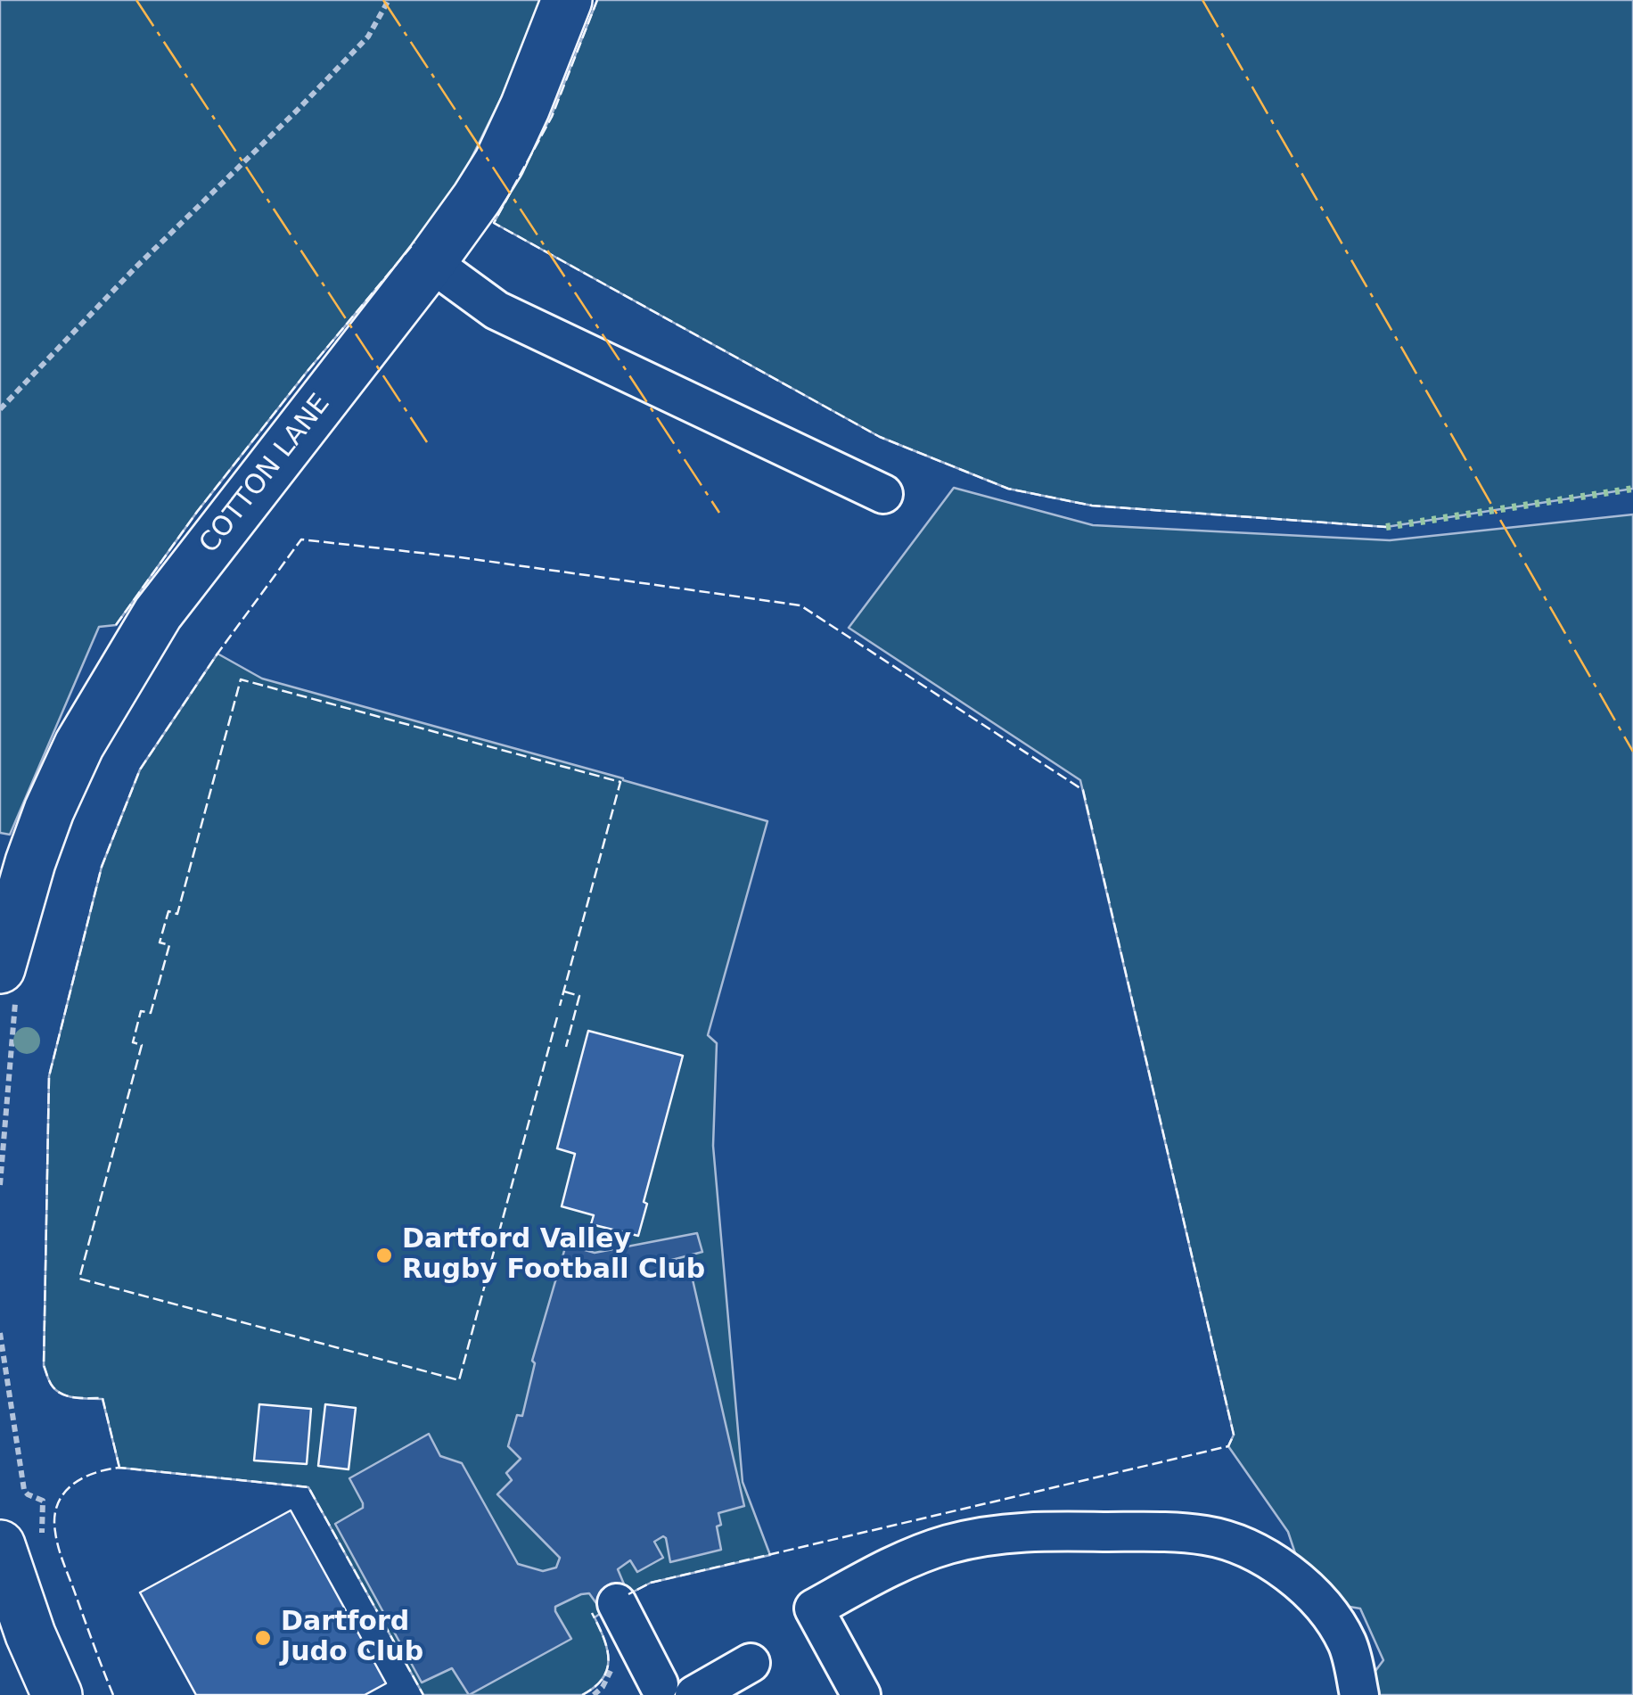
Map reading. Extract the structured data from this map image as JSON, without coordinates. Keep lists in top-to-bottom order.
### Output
{
  "streets": {
    "main road": ["COTTON LANE"]
  },
  "places": ["Dartford Valley Rugby Football Club", "Dartford Judo Club"]
}
